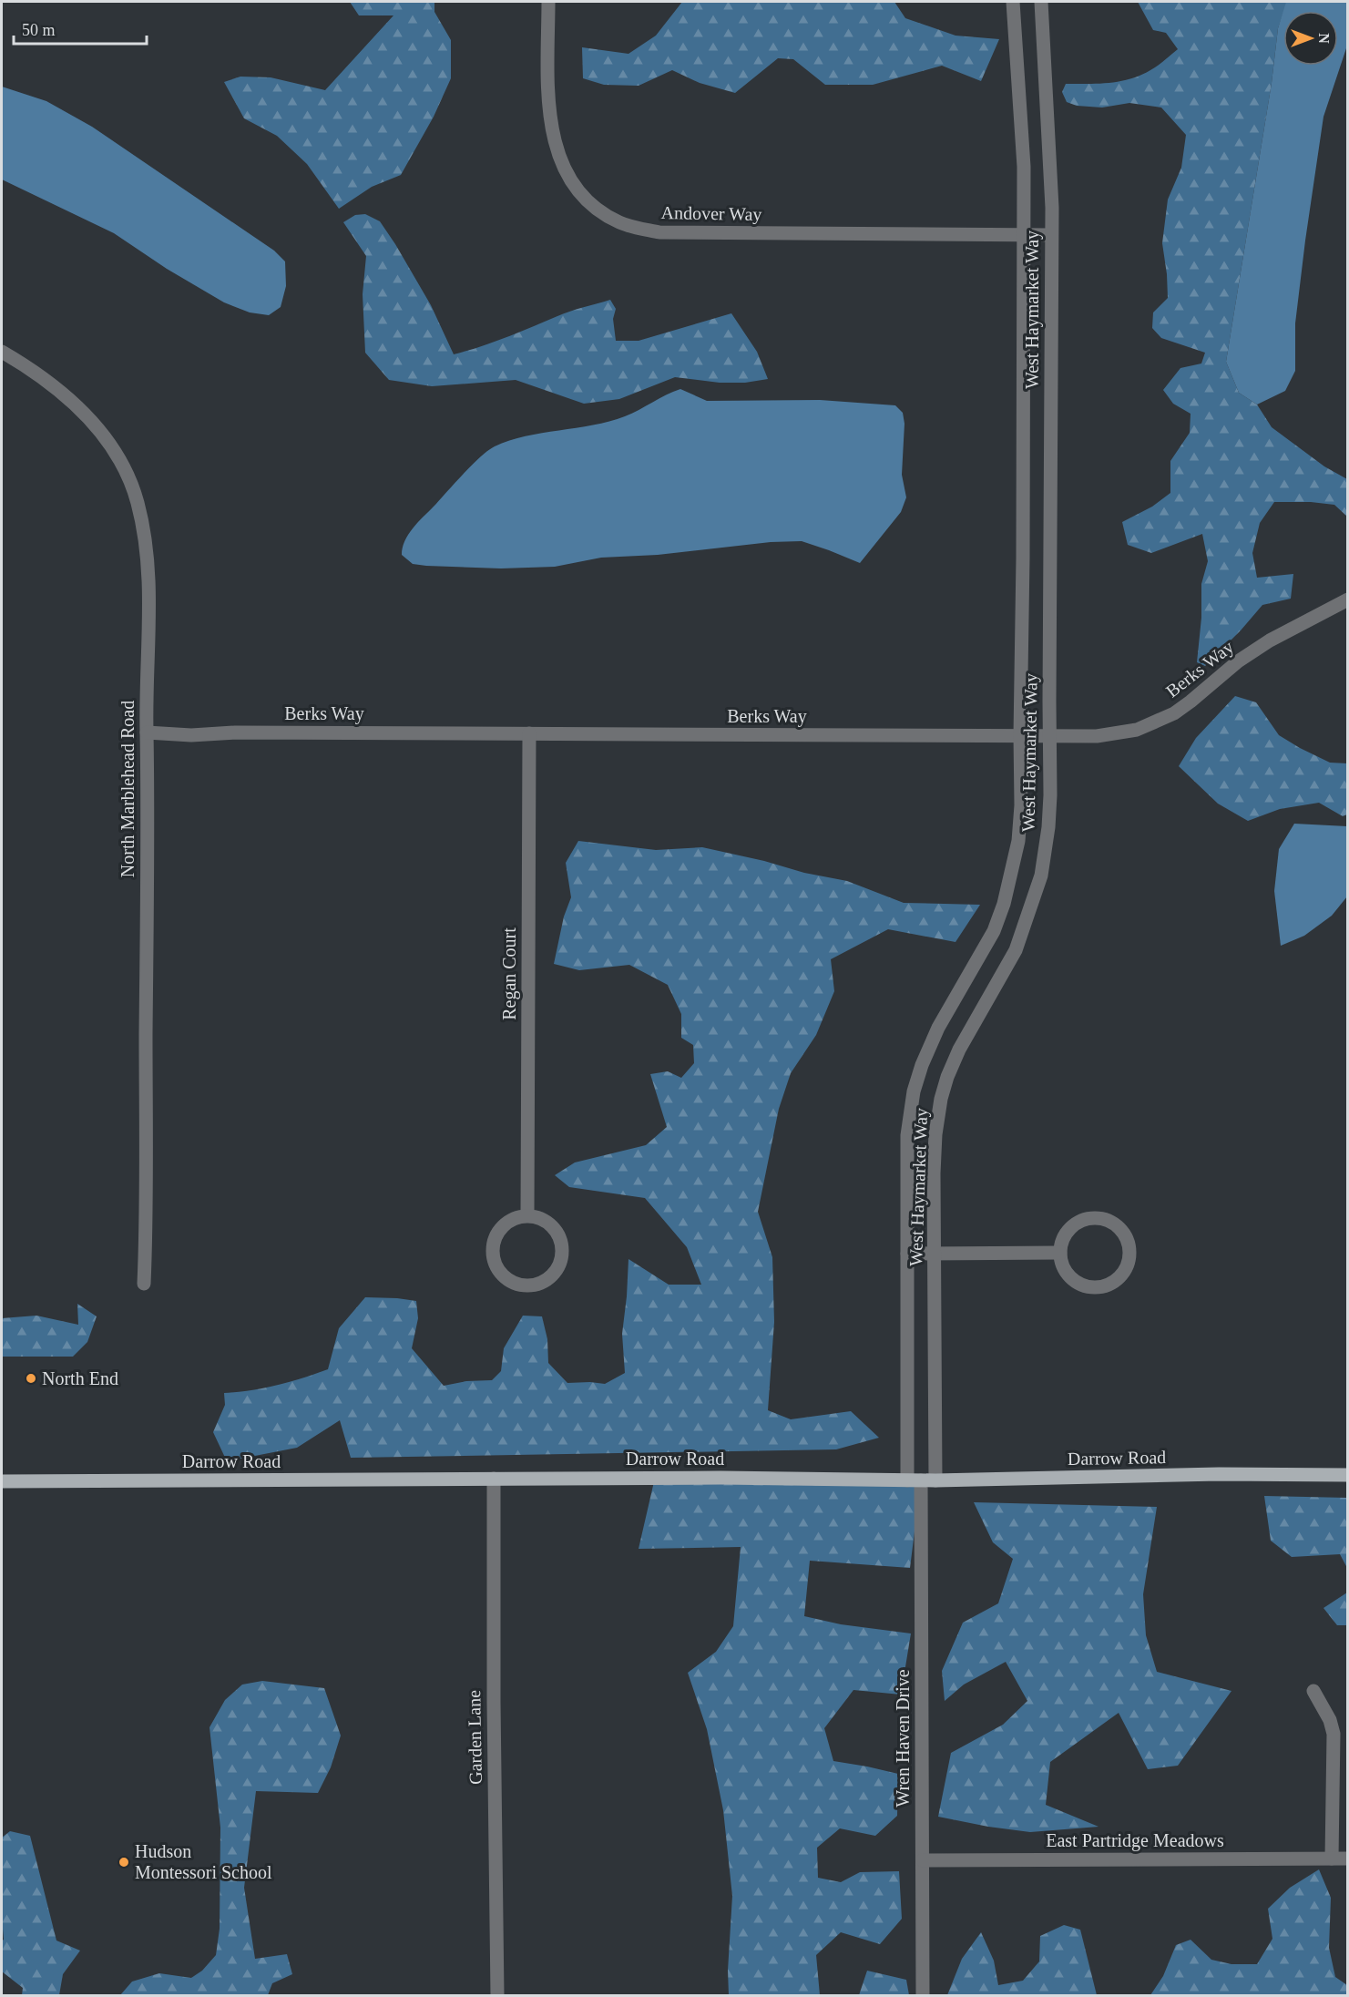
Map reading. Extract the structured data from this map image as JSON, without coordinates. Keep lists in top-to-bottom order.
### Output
{
  "streets": {
    "main road": ["Darrow Road"],
    "street": [
      "Andover Way",
      "West Haymarket Way",
      "Berks Way",
      "North Marblehead Road",
      "Regan Court",
      "Garden Lane",
      "Wren Haven Drive",
      "East Partridge Meadows"
    ]
  },
  "crossings": [
    ["Andover Way", "West Haymarket Way"],
    ["West Haymarket Way", "Berks Way"],
    ["West Haymarket Way", "Darrow Road"],
    ["West Haymarket Way", "Wren Haven Drive"],
    ["Berks Way", "North Marblehead Road"],
    ["Berks Way", "Regan Court"],
    ["Darrow Road", "Garden Lane"],
    ["Darrow Road", "Wren Haven Drive"],
    ["Wren Haven Drive", "East Partridge Meadows"]
  ],
  "places": ["North End", "Hudson Montessori School"],
  "scale_bar": "50 m",
  "north": "right"
}
